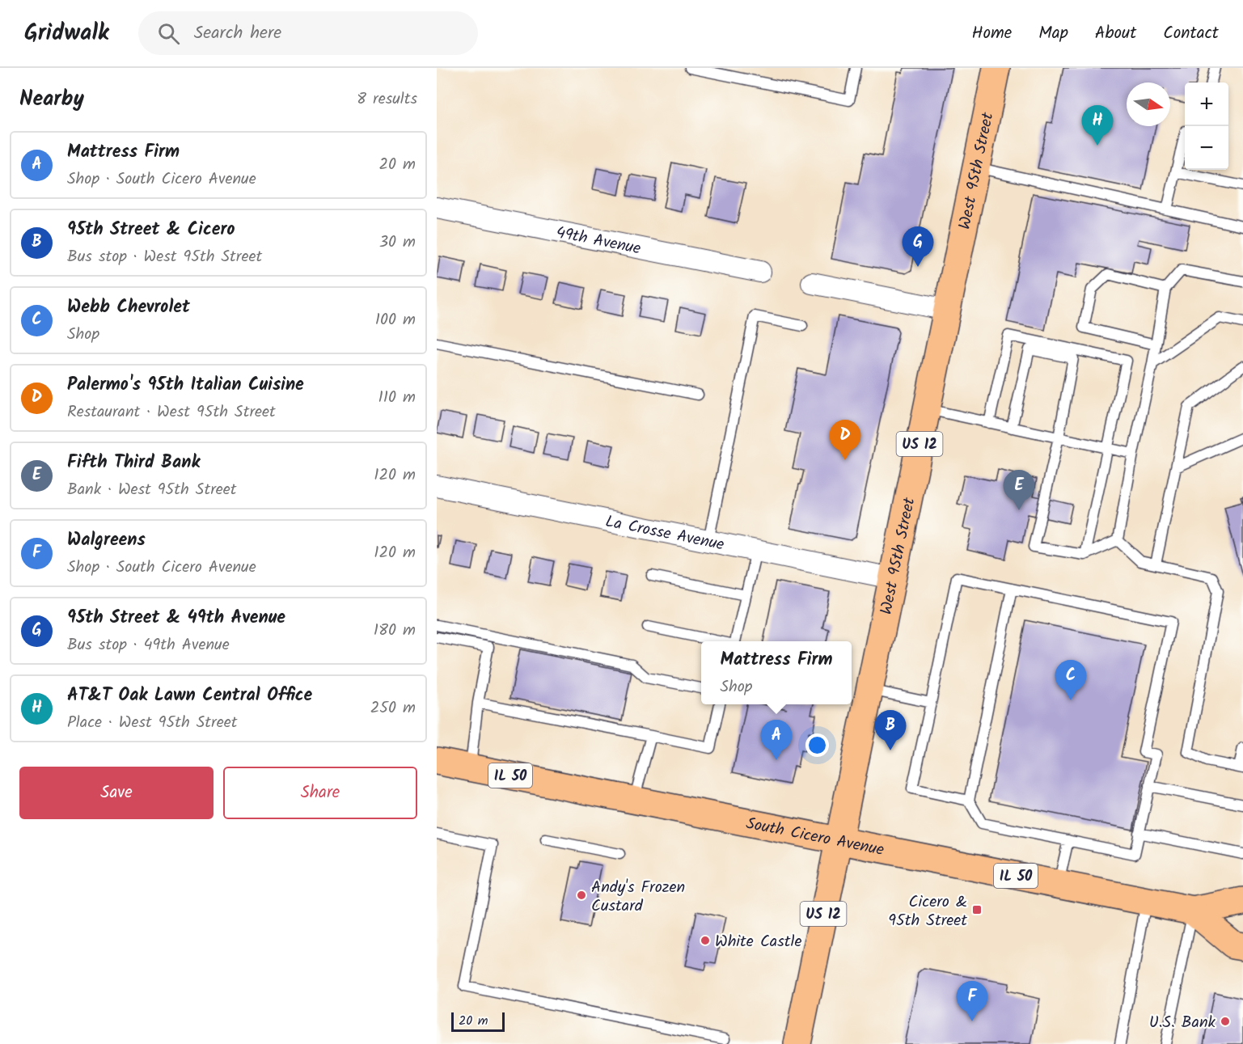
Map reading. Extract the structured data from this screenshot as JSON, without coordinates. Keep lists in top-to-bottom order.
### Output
{
  "streets": {
    "main road": [
      "West 95th Street",
      "US 12",
      "IL 50",
      "South Cicero Avenue"
    ],
    "street": ["49th Avenue", "La Crosse Avenue"]
  },
  "crossings": [
    ["West 95th Street", "La Crosse Avenue"],
    ["West 95th Street", "South Cicero Avenue"]
  ],
  "places": {
    "other": ["Andy's Frozen Custard", "White Castle", "U.S. Bank"],
    "transit": ["Cicero & 95th Street"]
  },
  "scale_bar": "20 m",
  "north": "right",
  "page": {
    "header": "Gridwalk",
    "search": "Search here",
    "nav": [
      "Home",
      "Map",
      "About",
      "Contact"
    ],
    "heading": ["Nearby", "8 results"],
    "map_buttons": ["+", "−"],
    "pins": [
      "H",
      "G",
      "D",
      "E",
      "C",
      "B",
      "A",
      "F"
    ],
    "list": [
      {
        "mark": "A",
        "name": "Mattress Firm",
        "note": "Shop · South Cicero Avenue",
        "value": "20 m"
      },
      {
        "mark": "B",
        "name": "95th Street & Cicero",
        "note": "Bus stop · West 95th Street",
        "value": "30 m"
      },
      {
        "mark": "C",
        "name": "Webb Chevrolet",
        "note": "Shop",
        "value": "100 m"
      },
      {
        "mark": "D",
        "name": "Palermo's 95th Italian Cuisine",
        "note": "Restaurant · West 95th Street",
        "value": "110 m"
      },
      {
        "mark": "E",
        "name": "Fifth Third Bank",
        "note": "Bank · West 95th Street",
        "value": "120 m"
      },
      {
        "mark": "F",
        "name": "Walgreens",
        "note": "Shop · South Cicero Avenue",
        "value": "120 m"
      },
      {
        "mark": "G",
        "name": "95th Street & 49th Avenue",
        "note": "Bus stop · 49th Avenue",
        "value": "180 m"
      },
      {
        "mark": "H",
        "name": "AT&T Oak Lawn Central Office",
        "note": "Place · West 95th Street",
        "value": "250 m"
      }
    ],
    "popup": ["Mattress Firm", "Shop"],
    "buttons": ["Save", "Share"],
    "scale": "20 m"
  }
}
